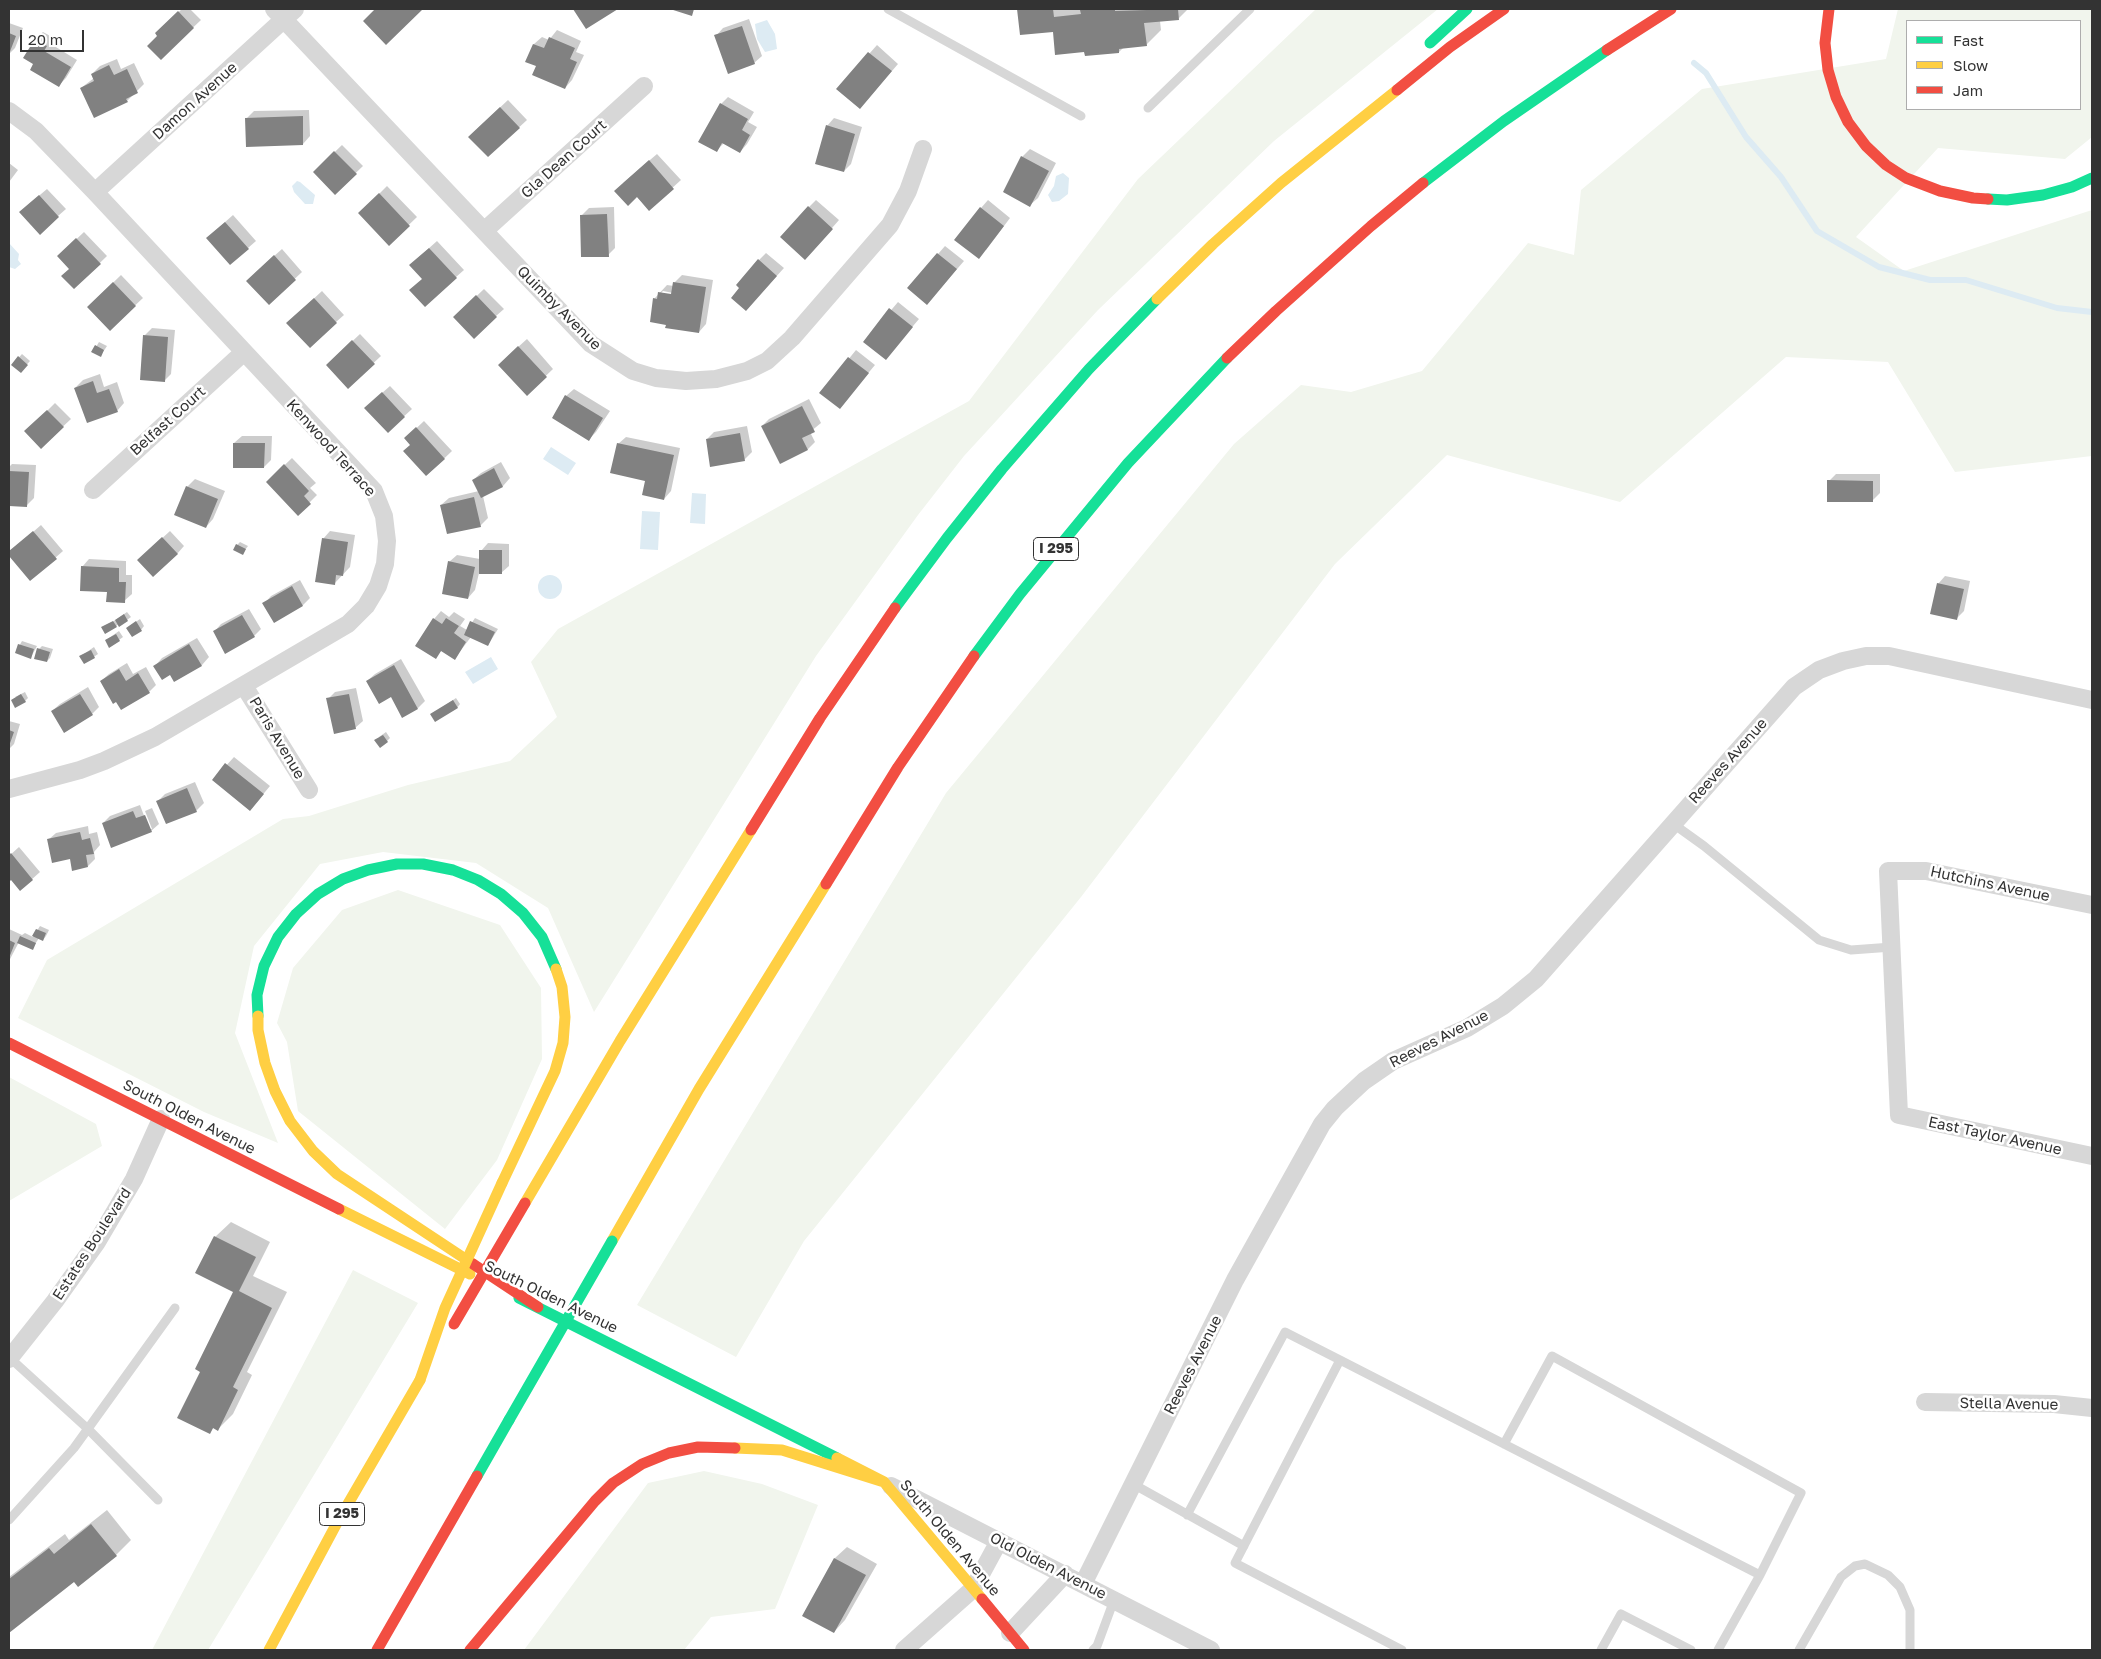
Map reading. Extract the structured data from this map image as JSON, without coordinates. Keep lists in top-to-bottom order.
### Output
{
  "streets": {
    "main road": ["I 295", "South Olden Avenue"],
    "street": [
      "Damon Avenue",
      "Gla Dean Court",
      "Quimby Avenue",
      "Belfast Court",
      "Kenwood Terrace",
      "Paris Avenue",
      "Reeves Avenue",
      "Hutchins Avenue",
      "East Taylor Avenue",
      "Estates Boulevard",
      "Stella Avenue",
      "Old Olden Avenue"
    ]
  },
  "crossings": [
    ["Damon Avenue", "Quimby Avenue"],
    ["Damon Avenue", "Kenwood Terrace"],
    ["Gla Dean Court", "Quimby Avenue"],
    ["Belfast Court", "Kenwood Terrace"],
    ["Kenwood Terrace", "Paris Avenue"],
    ["Reeves Avenue", "Old Olden Avenue"],
    ["Hutchins Avenue", "East Taylor Avenue"],
    ["South Olden Avenue", "Estates Boulevard"],
    ["South Olden Avenue", "Old Olden Avenue"]
  ],
  "legend": ["Fast", "Slow", "Jam"],
  "scale_bar": "20 m"
}
